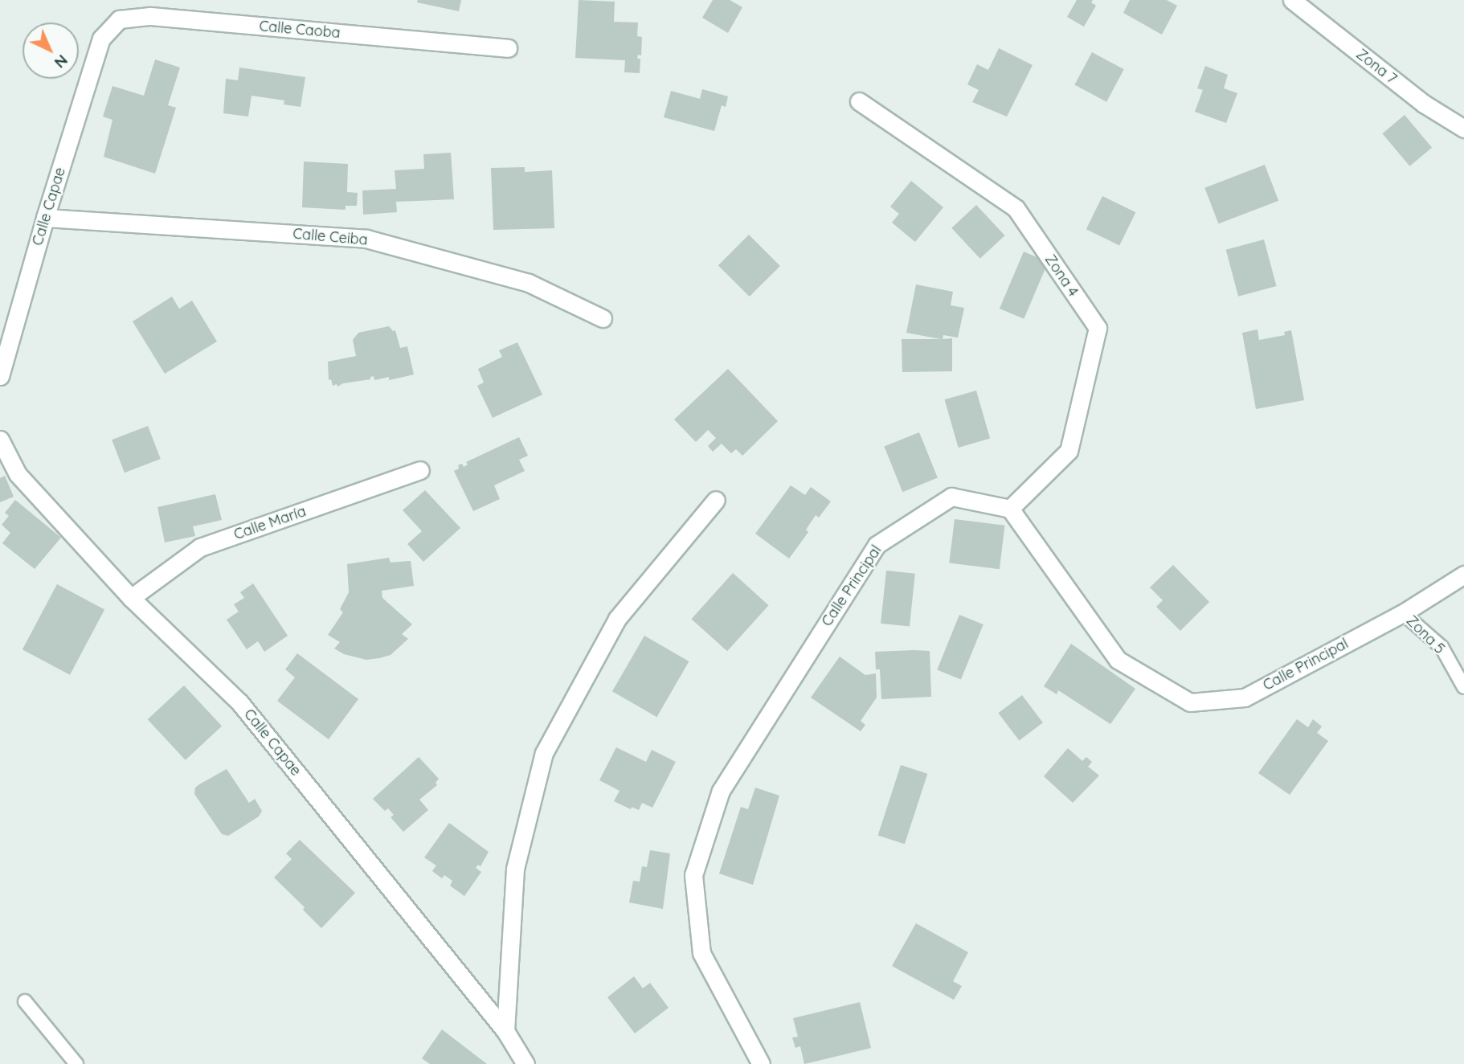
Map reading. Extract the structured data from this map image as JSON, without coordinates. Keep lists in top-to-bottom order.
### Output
{
  "streets": {
    "street": [
      "Calle Caoba",
      "Zona 7",
      "Calle Capae",
      "Calle Ceiba",
      "Zona 4",
      "Calle María",
      "Calle Principal"
    ],
    "lane": ["Zona 5"]
  },
  "crossings": [
    ["Calle Caoba", "Calle Capae"],
    ["Calle Capae", "Calle Ceiba"],
    ["Calle Capae", "Calle María"],
    ["Zona 4", "Calle Principal"],
    ["Calle Principal", "Zona 5"]
  ],
  "north": "bottom right"
}
